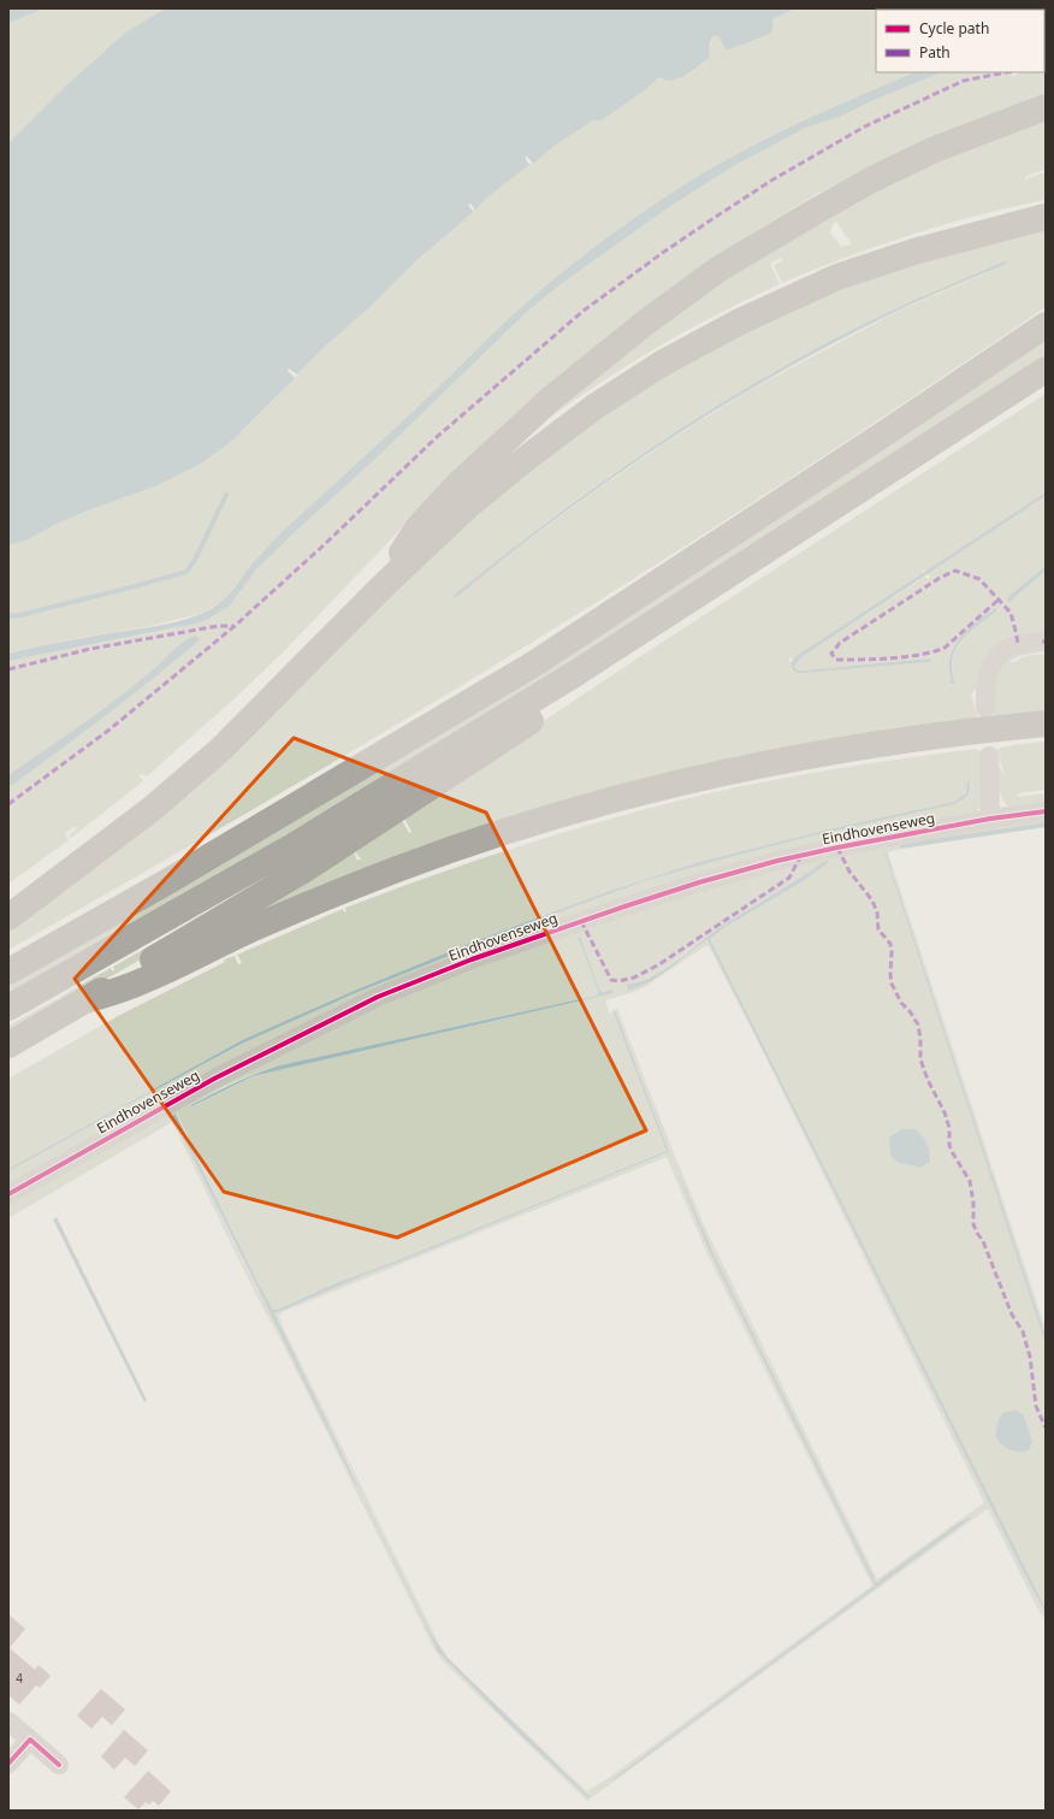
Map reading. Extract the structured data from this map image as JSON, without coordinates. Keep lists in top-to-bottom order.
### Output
{
  "streets": {
    "street": ["Eindhovenseweg"]
  },
  "house_numbers": ["4"],
  "legend": ["Cycle path", "Path"]
}
